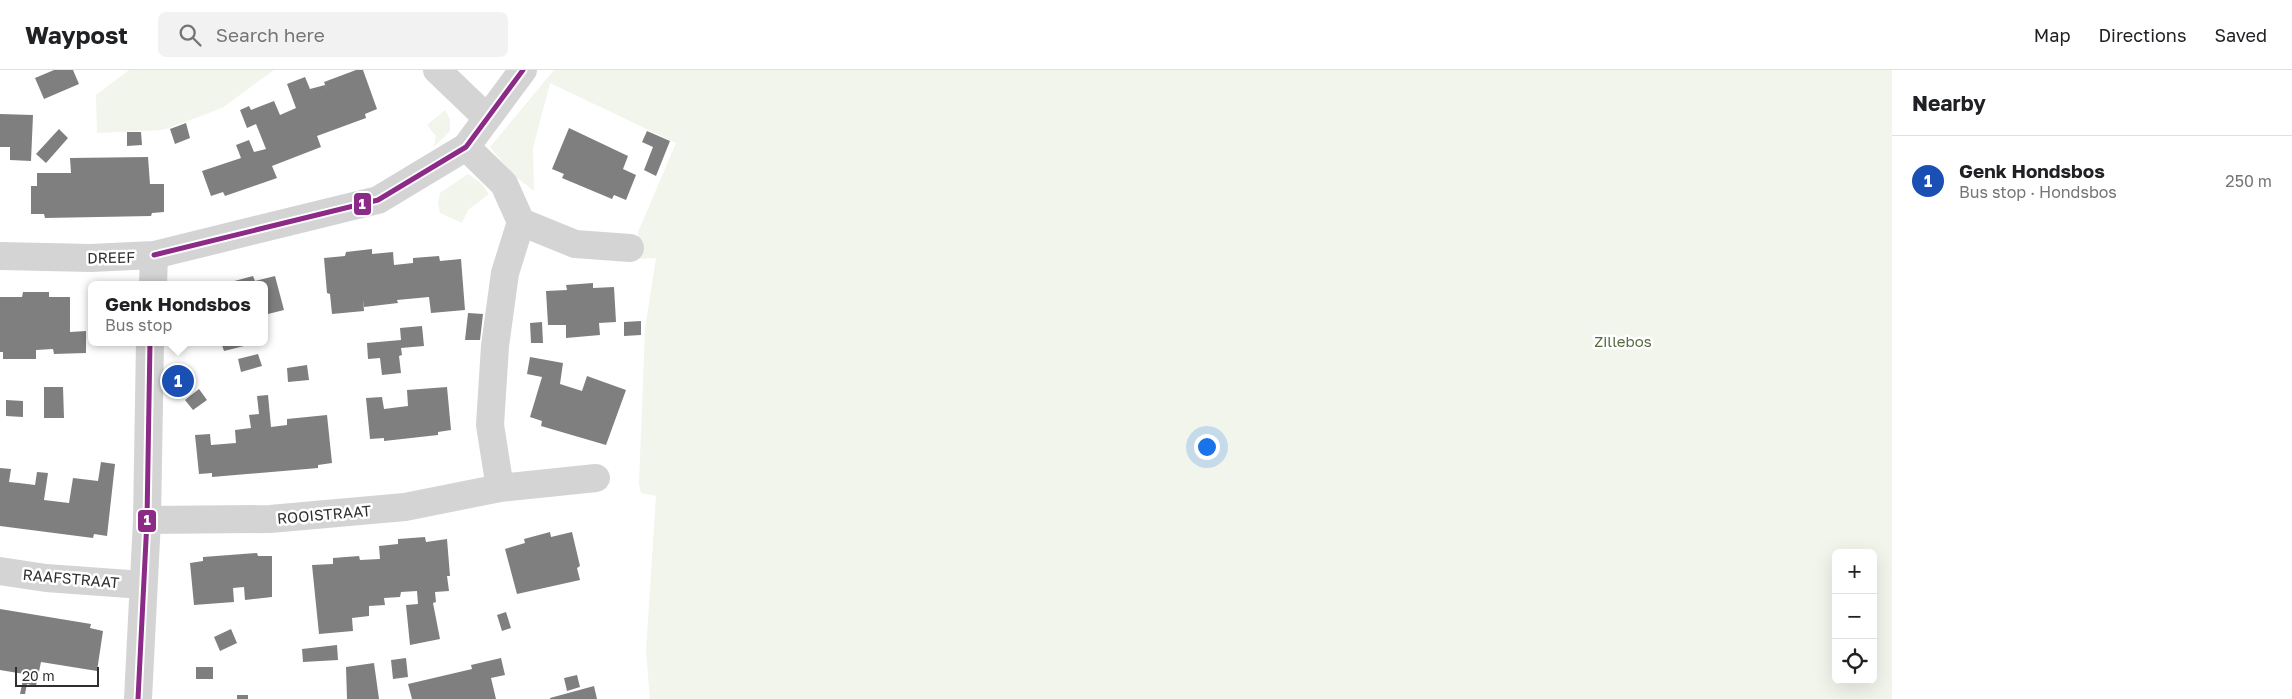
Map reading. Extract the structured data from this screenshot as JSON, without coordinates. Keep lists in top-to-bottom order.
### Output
{
  "streets": {
    "street": ["DREEF", "ROOISTRAAT", "RAAFSTRAAT"]
  },
  "parks": ["Zillebos"],
  "lines": ["transit line 1"],
  "scale_bar": "20 m",
  "page": {
    "header": "Waypost",
    "search": "Search here",
    "nav": ["Map", "Directions", "Saved"],
    "heading": "Nearby",
    "list": [
      {
        "mark": "1",
        "name": "Genk Hondsbos",
        "note": "Bus stop · Hondsbos",
        "value": "250 m"
      }
    ],
    "popup": ["Genk Hondsbos", "Bus stop"],
    "pins": "1",
    "map_buttons": ["+", "−"],
    "scale": "20 m"
  }
}
